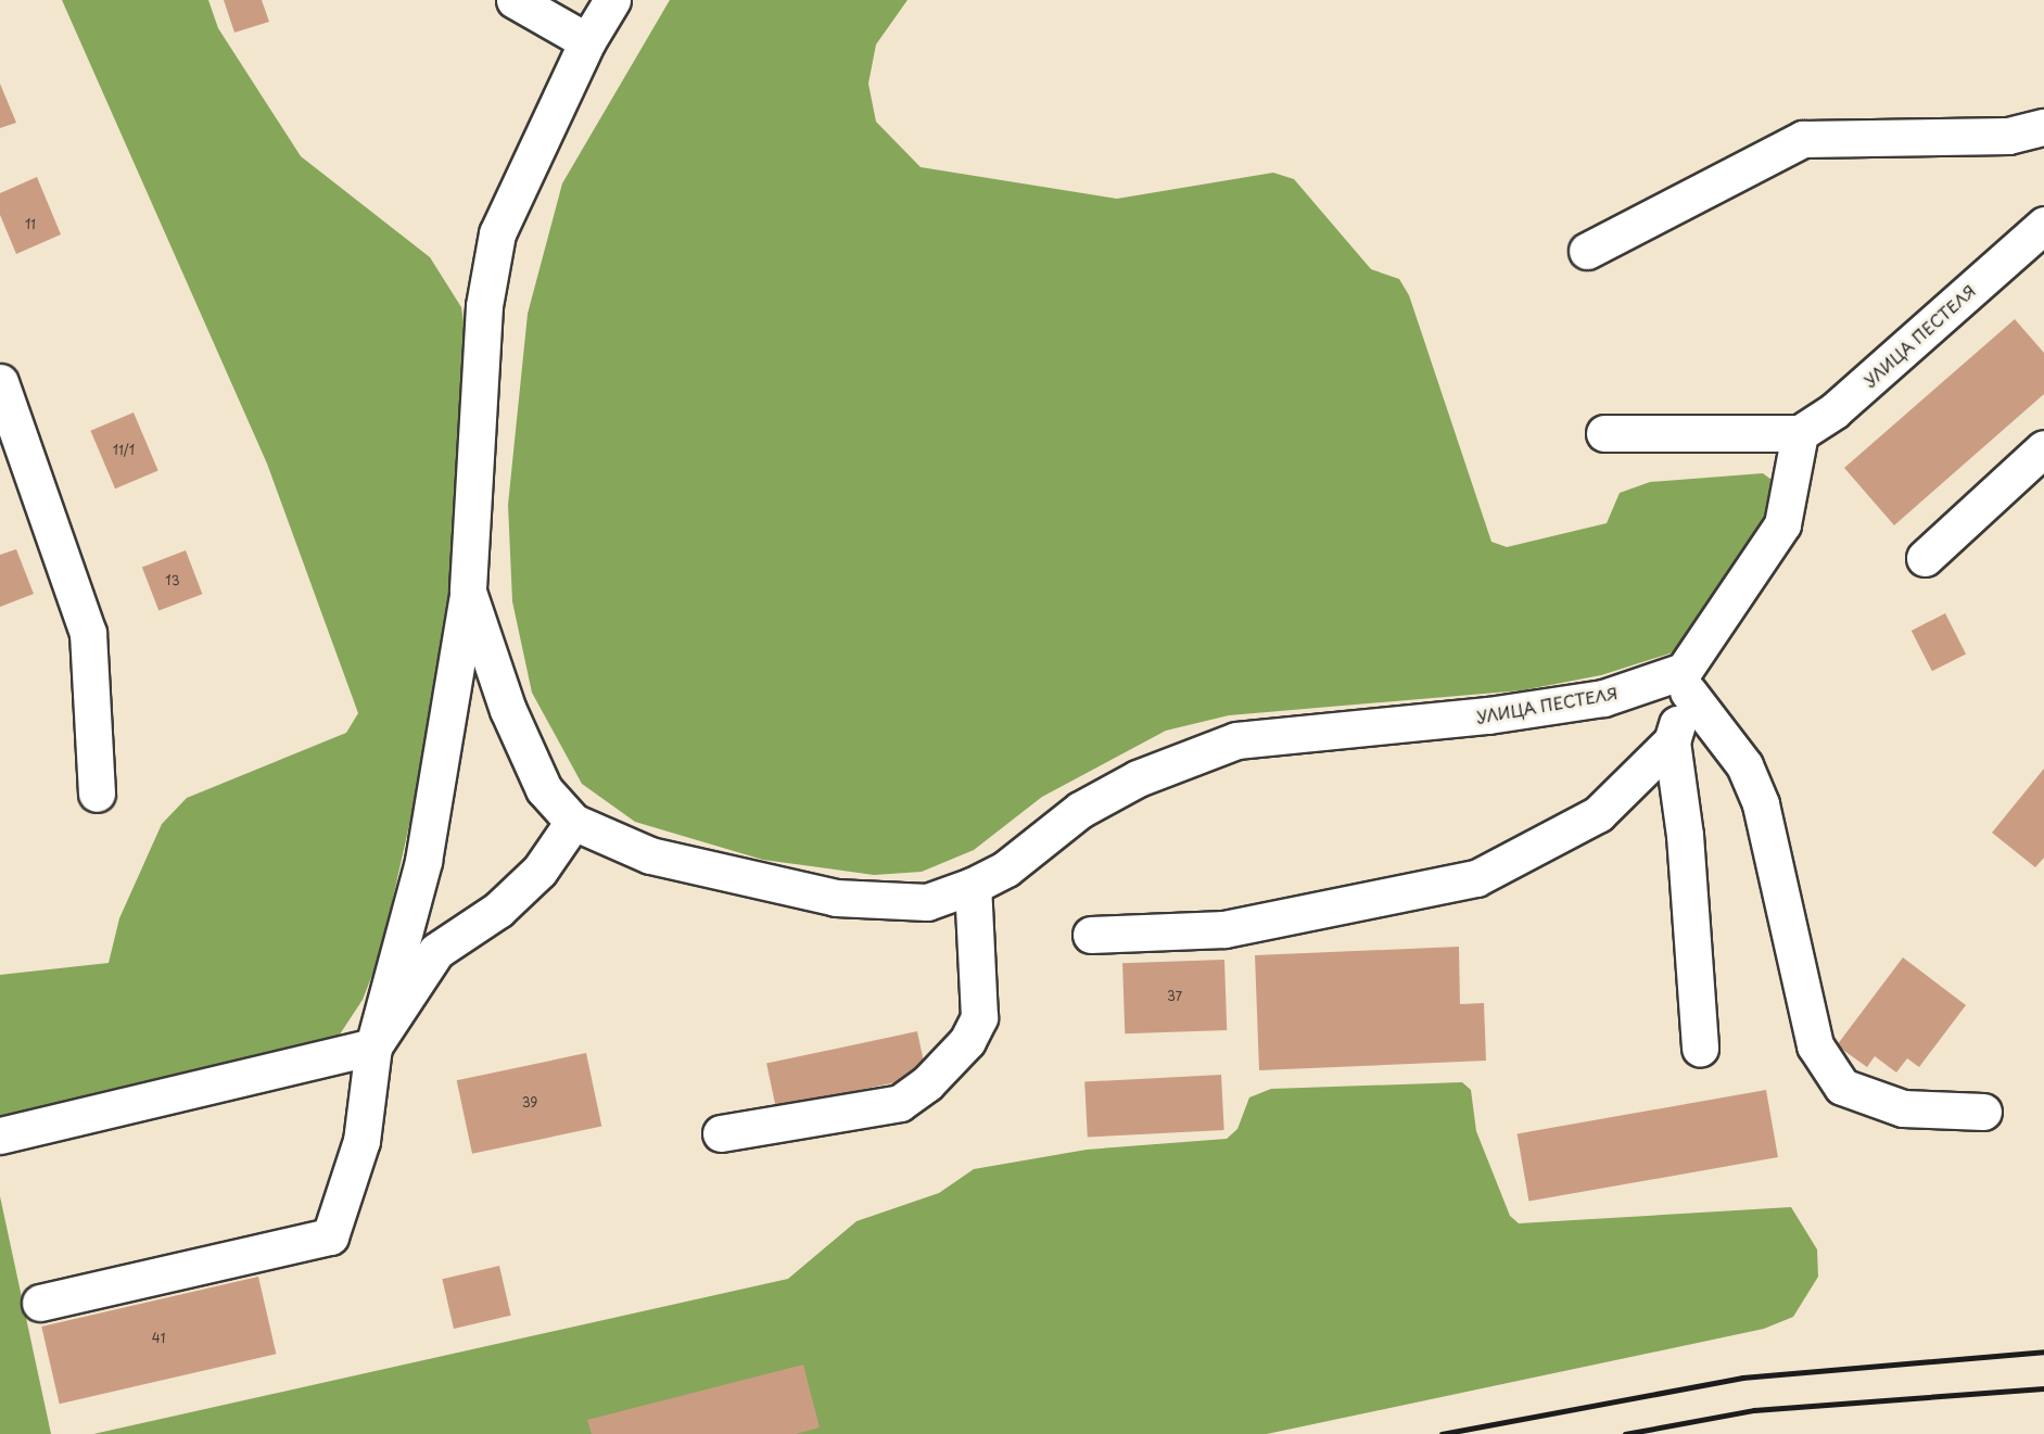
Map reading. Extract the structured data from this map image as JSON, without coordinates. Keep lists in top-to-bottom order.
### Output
{
  "streets": {
    "street": ["УЛИЦА ПЕСТЕЛЯ"]
  },
  "house_numbers": [
    "11",
    "11/1",
    "13",
    "37",
    "39",
    "41"
  ]
}
